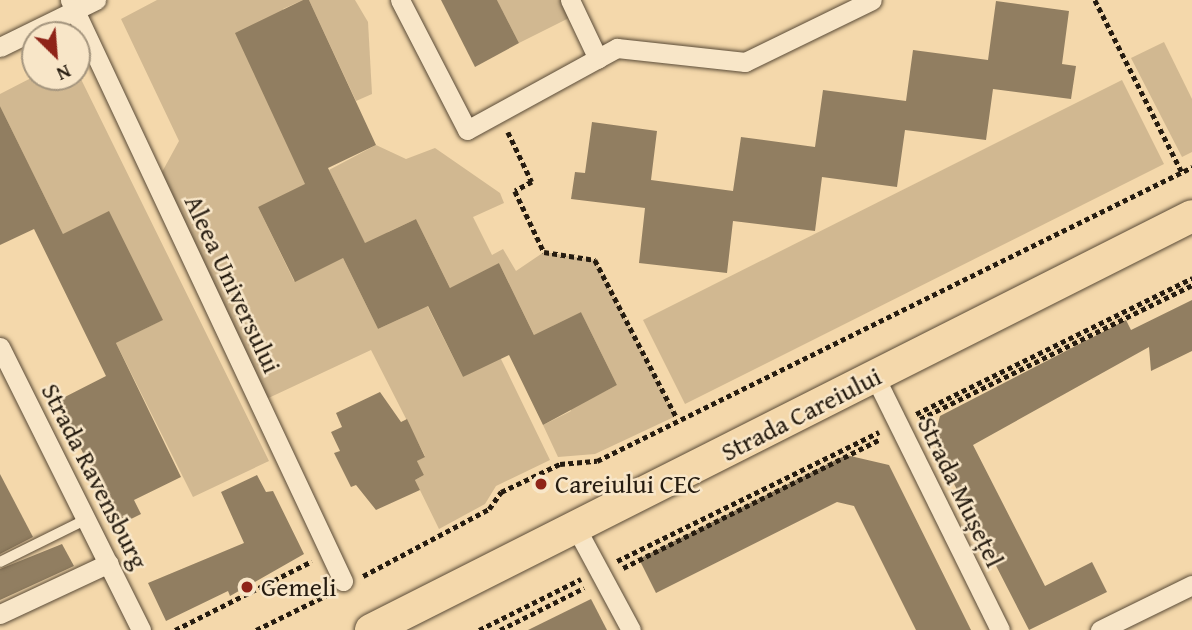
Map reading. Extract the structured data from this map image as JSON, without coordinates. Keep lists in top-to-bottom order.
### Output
{
  "streets": {
    "main road": ["Strada Careiului"],
    "street": ["Aleea Universului", "Strada Ravensburg", "Strada Mușețel"]
  },
  "crossings": [
    ["Strada Careiului", "Strada Mușețel"]
  ],
  "places": ["Careiului CEC", "Gemeli"],
  "north": "bottom right"
}
